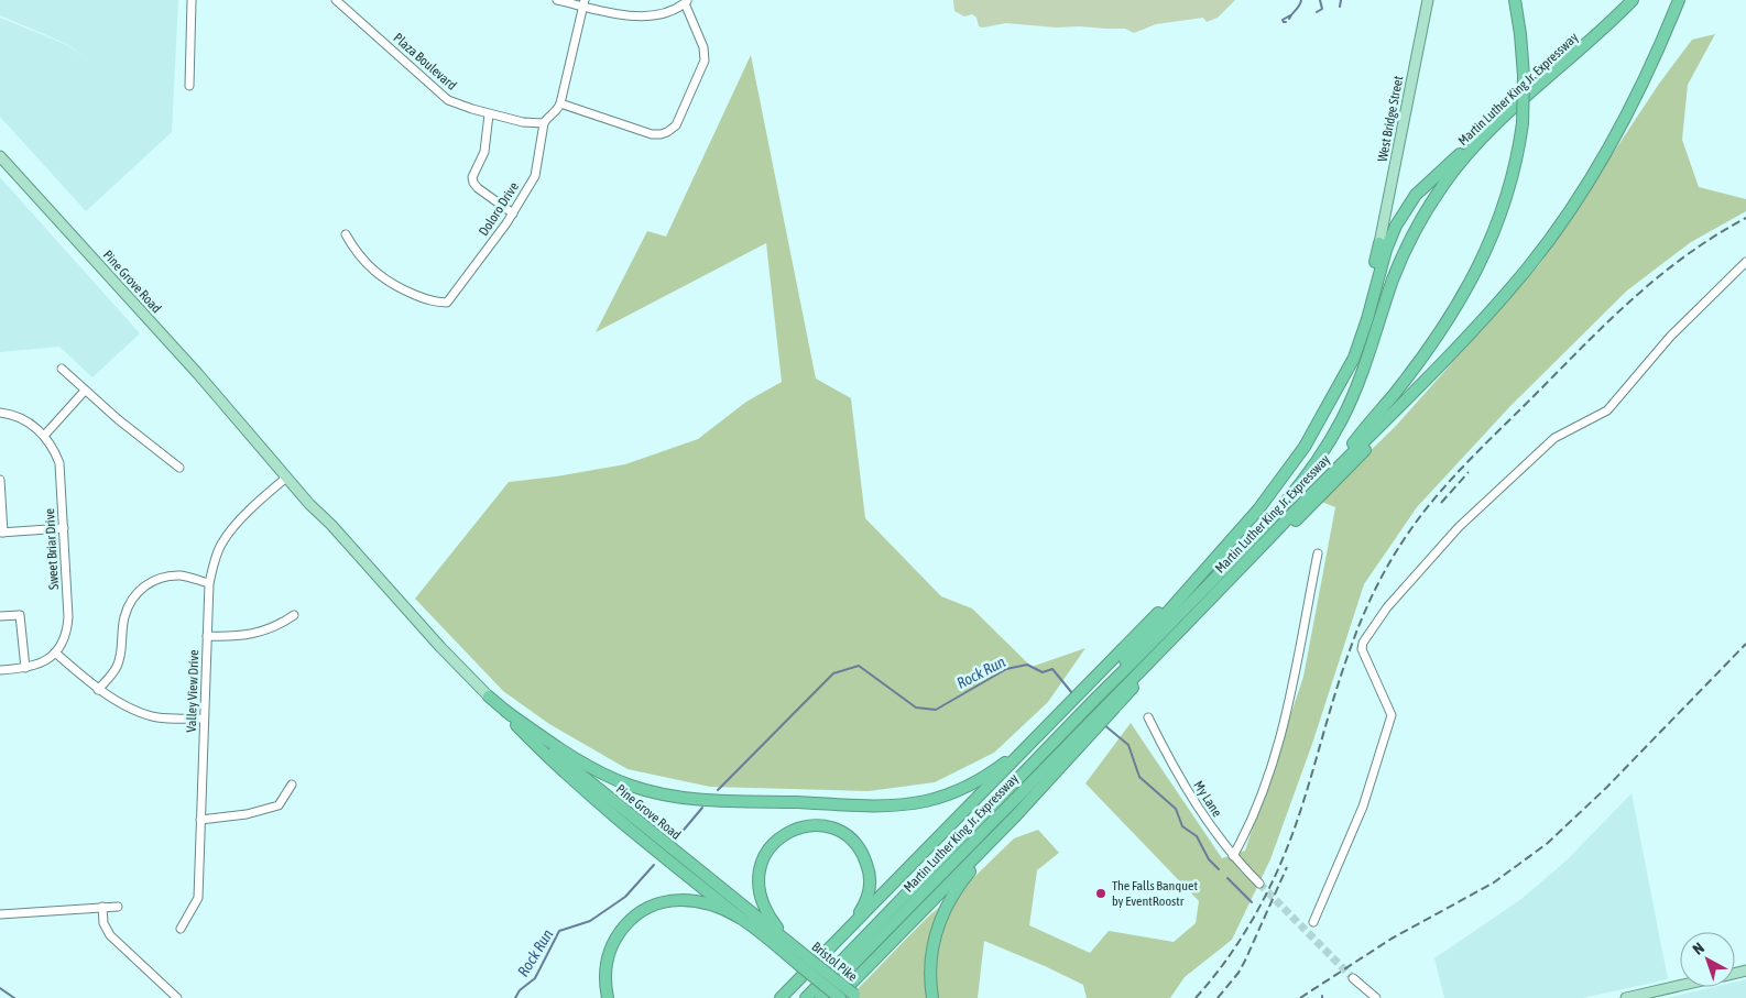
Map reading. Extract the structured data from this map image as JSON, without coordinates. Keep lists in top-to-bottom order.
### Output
{
  "streets": {
    "highway": ["Martin Luther King Jr. Expressway", "Pine Grove Road", "Bristol Pike"],
    "main road": ["West Bridge Street"],
    "street": [
      "Plaza Boulevard",
      "Doloro Drive",
      "Sweet Briar Drive",
      "Valley View Drive",
      "My Lane"
    ]
  },
  "crossings": [
    ["Plaza Boulevard", "Doloro Drive"],
    ["Pine Grove Road", "Valley View Drive"],
    ["Pine Grove Road", "Bristol Pike"]
  ],
  "water": ["Rock Run"],
  "places": ["The Falls Banquet by EventRoostr"],
  "north": "top left"
}
